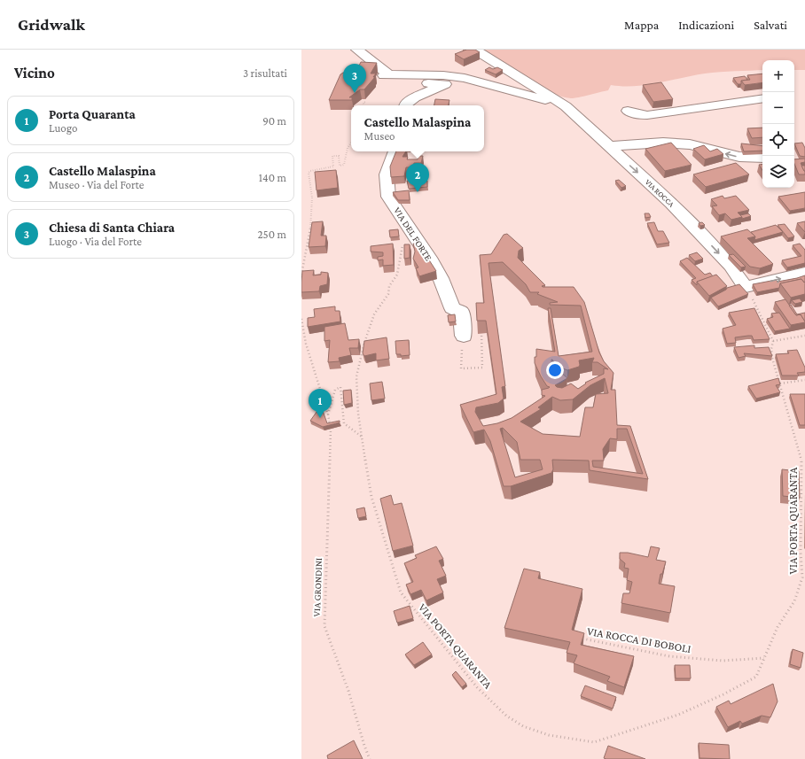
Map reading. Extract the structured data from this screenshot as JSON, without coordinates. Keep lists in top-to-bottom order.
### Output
{
  "streets": {
    "street": ["VIA ROCCA", "VIA DEL FORTE"],
    "path": ["VIA PORTA QUARANTA", "VIA GRONDINI", "VIA ROCCA DI BOBOLI"]
  },
  "crossings": [
    ["VIA PORTA QUARANTA", "VIA GRONDINI"],
    ["VIA PORTA QUARANTA", "VIA ROCCA DI BOBOLI"]
  ],
  "one_way": ["VIA ROCCA"],
  "page": {
    "header": "Gridwalk",
    "nav": ["Mappa", "Indicazioni", "Salvati"],
    "heading": ["Vicino", "3 risultati"],
    "map_buttons": ["+", "−"],
    "pins": ["3", "2", "1"],
    "list": [
      {
        "mark": "1",
        "name": "Porta Quaranta",
        "note": "Luogo",
        "value": "90 m"
      },
      {
        "mark": "2",
        "name": "Castello Malaspina",
        "note": "Museo · Via del Forte",
        "value": "140 m"
      },
      {
        "mark": "3",
        "name": "Chiesa di Santa Chiara",
        "note": "Luogo · Via del Forte",
        "value": "250 m"
      }
    ],
    "popup": ["Castello Malaspina", "Museo"]
  }
}
